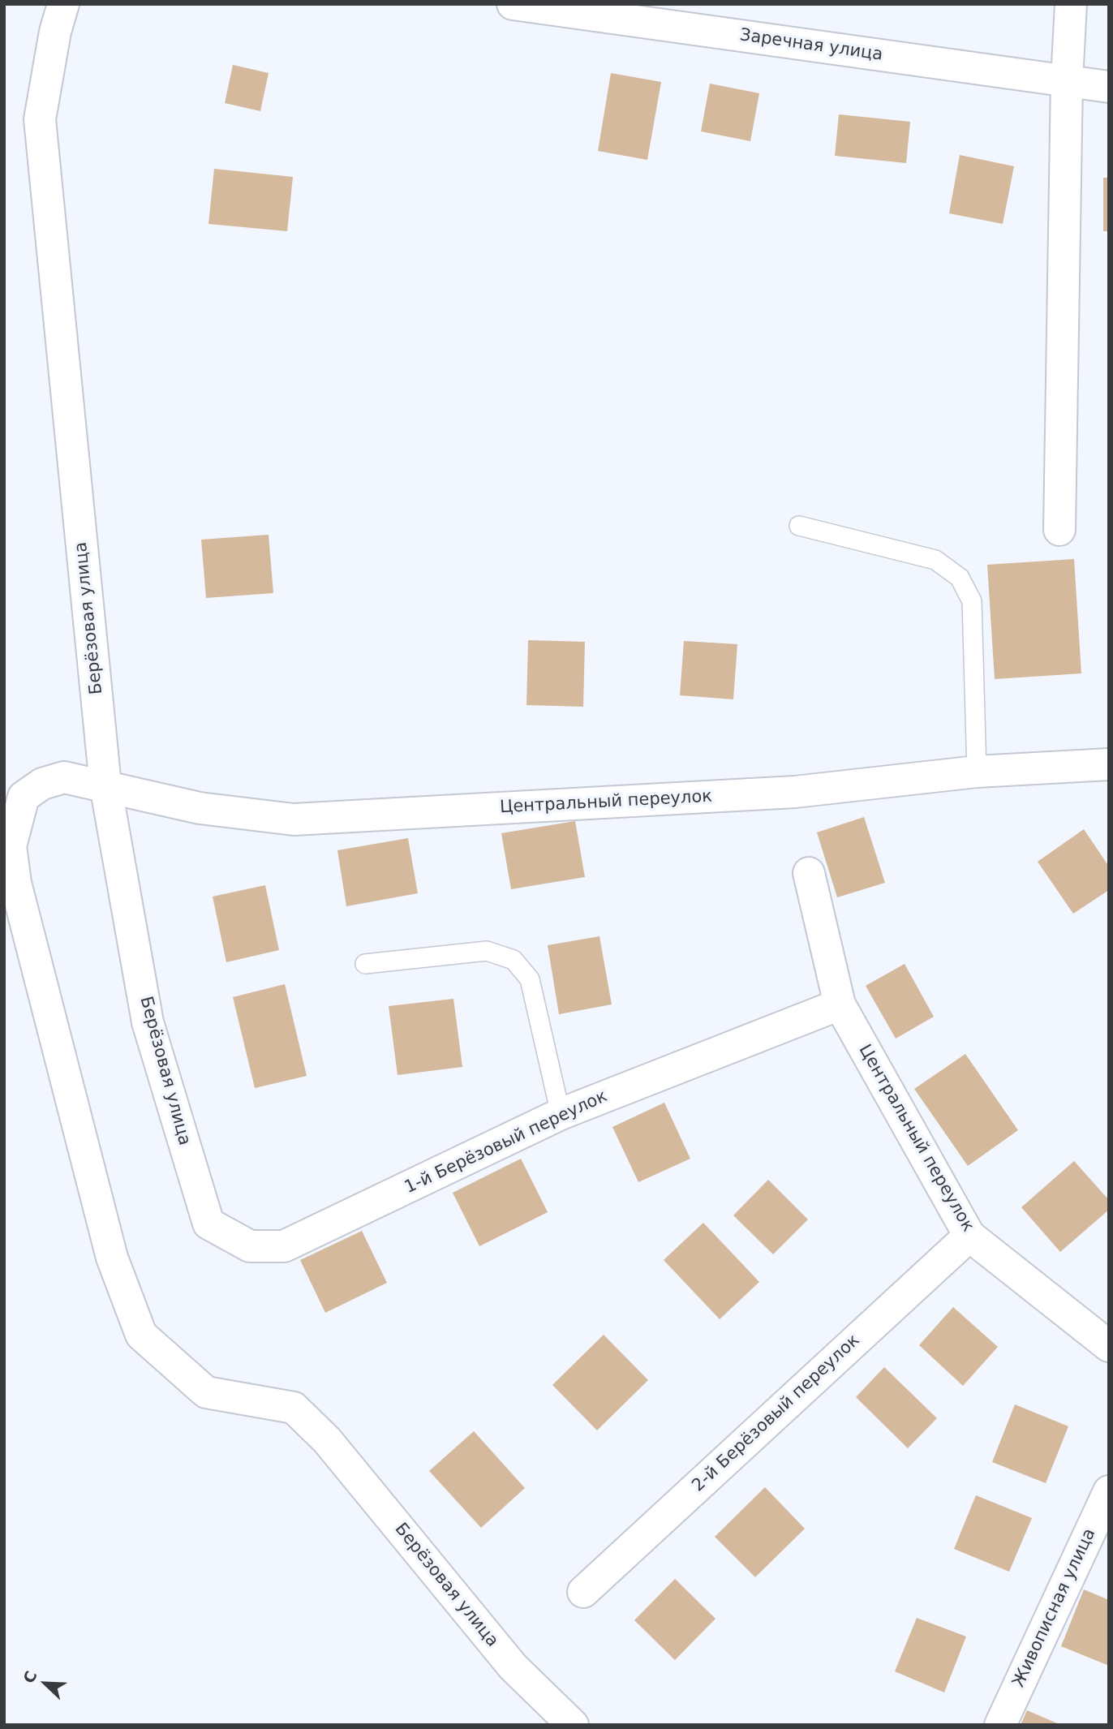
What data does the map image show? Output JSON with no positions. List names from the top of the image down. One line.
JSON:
{"streets":{"street":["Заречная улица","Берёзовая улица","Центральный переулок","1-й Берёзовый переулок","2-й Берёзовый переулок","Живописная улица"]},"crossings":[["Берёзовая улица","Центральный переулок"],["Берёзовая улица","1-й Берёзовый переулок"],["Центральный переулок","1-й Берёзовый переулок"],["Центральный переулок","2-й Берёзовый переулок"]],"north":"top left"}
